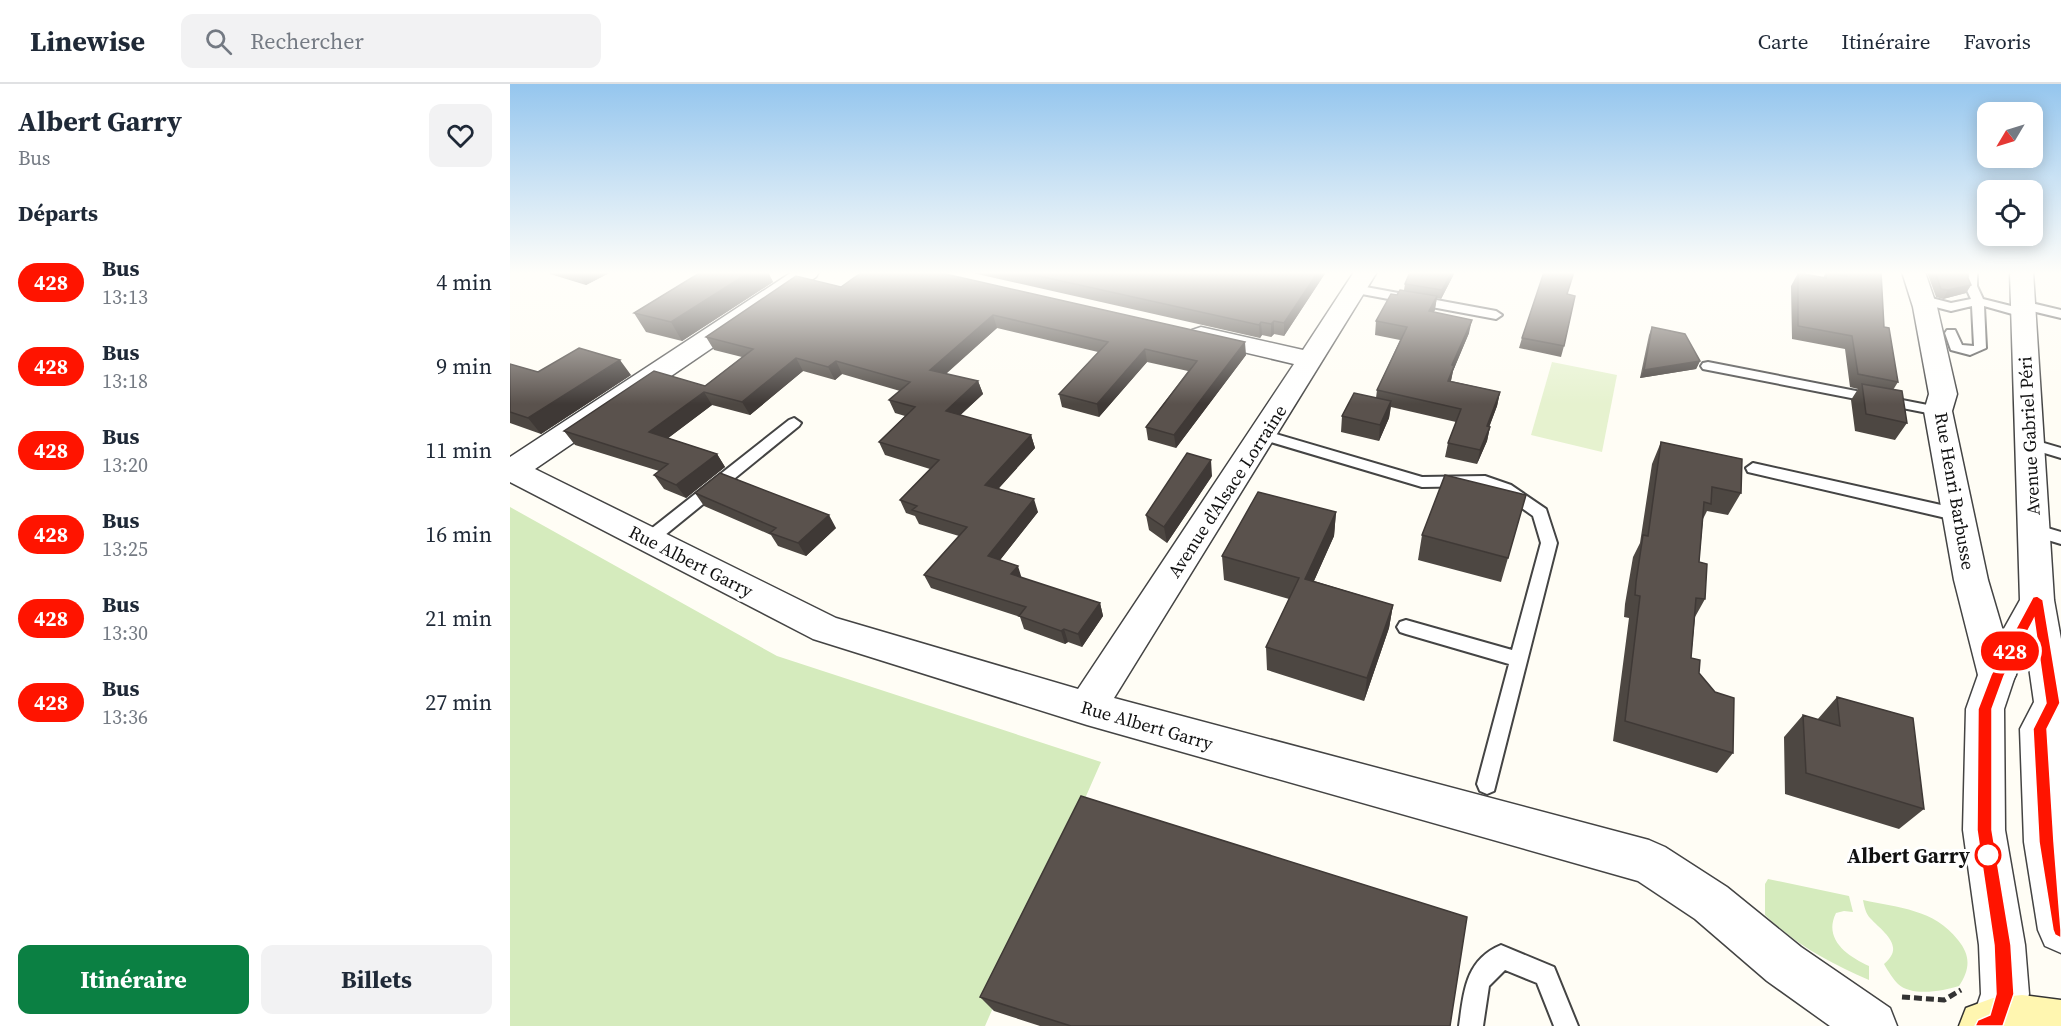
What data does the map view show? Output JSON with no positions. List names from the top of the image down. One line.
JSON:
{"streets":{"street":["Avenue Gabriel Péri","Avenue d'Alsace Lorraine","Rue Henri Barbusse","Rue Albert Garry"]},"crossings":[["Avenue d'Alsace Lorraine","Rue Albert Garry"]],"places":["Albert Garry"],"lines":["bus line 428"],"north":"bottom left","page":{"header":"Linewise","search":"Rechercher","nav":["Carte","Itinéraire","Favoris"],"heading":[["Albert Garry","Bus"],"Départs"],"on_map":"428","list":[{"mark":"428","name":"Bus","note":"13:13","value":"4 min"},{"mark":"428","name":"Bus","note":"13:18","value":"9 min"},{"mark":"428","name":"Bus","note":"13:20","value":"11 min"},{"mark":"428","name":"Bus","note":"13:25","value":"16 min"},{"mark":"428","name":"Bus","note":"13:30","value":"21 min"},{"mark":"428","name":"Bus","note":"13:36","value":"27 min"}],"buttons":["Itinéraire","Billets"]}}
